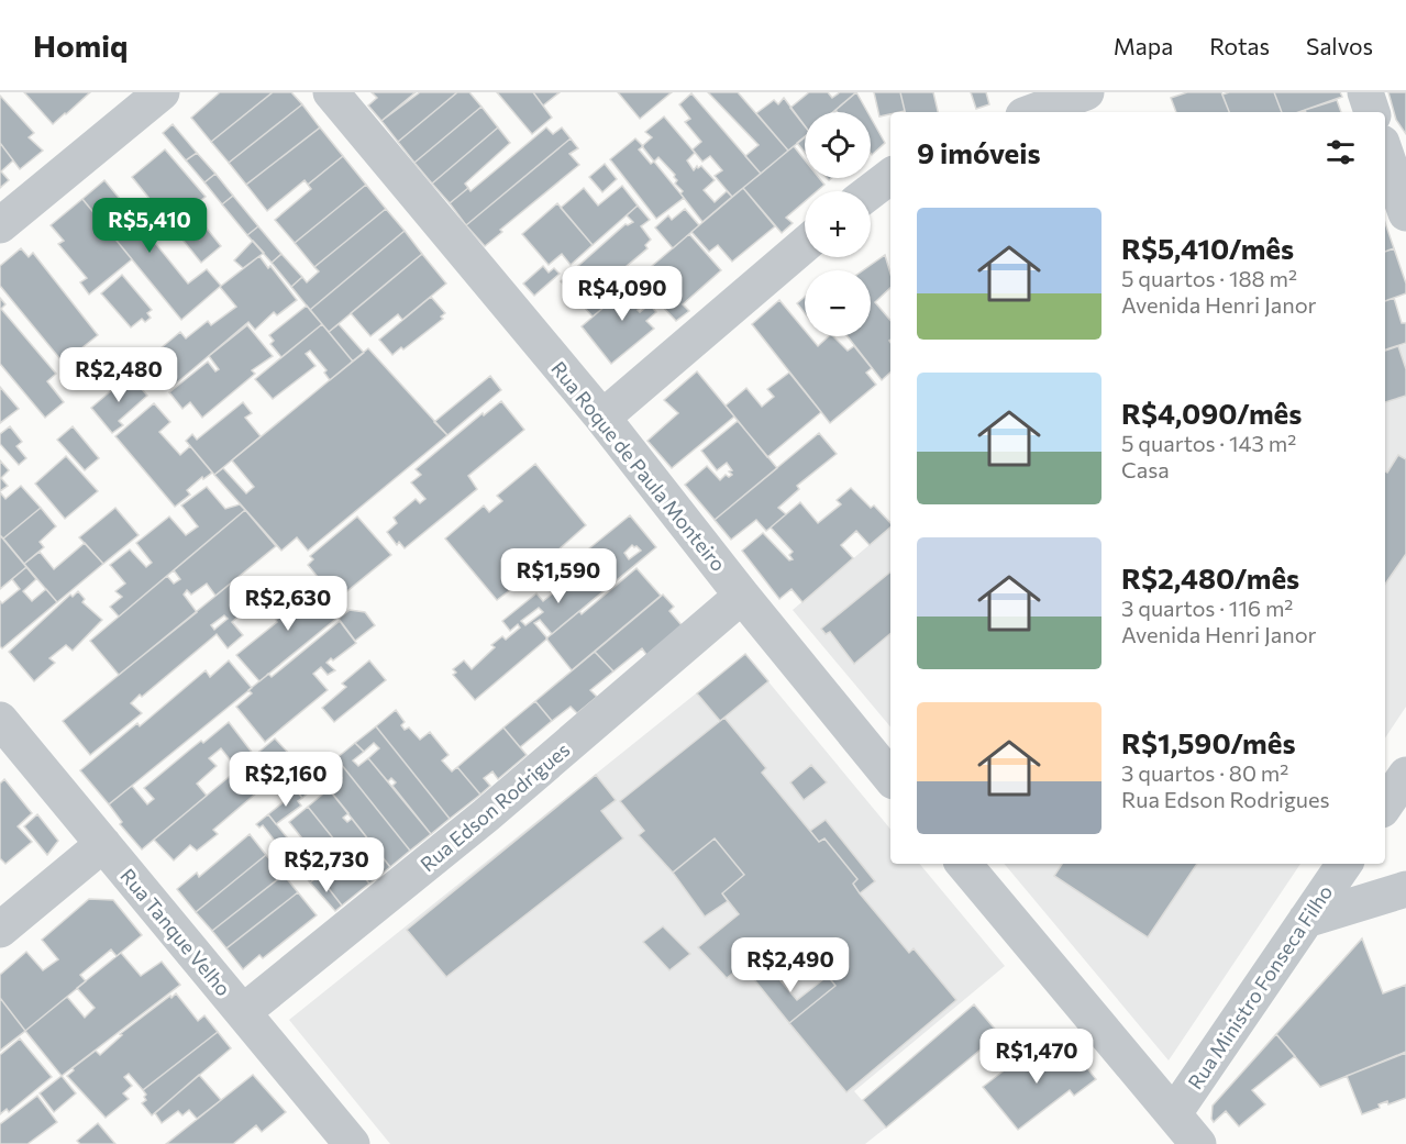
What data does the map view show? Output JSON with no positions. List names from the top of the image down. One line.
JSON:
{"streets":{"street":["Rua Roque de Paula Monteiro","Rua Edson Rodrigues","Rua Tanque Velho","Rua Ministro Fonseca Filho"]},"crossings":[["Rua Roque de Paula Monteiro","Rua Edson Rodrigues"],["Rua Edson Rodrigues","Rua Tanque Velho"]],"page":{"header":"Homiq","nav":["Mapa","Rotas","Salvos"],"map_buttons":["+","−"],"heading":"9 imóveis","list":[{"name":"R$5,410/mês","note":"5 quartos · 188 m² · Avenida Henri Janor"},{"name":"R$4,090/mês","note":"5 quartos · 143 m² · Casa"},{"name":"R$2,480/mês","note":"3 quartos · 116 m² · Avenida Henri Janor"},{"name":"R$1,590/mês","note":"3 quartos · 80 m² · Rua Edson Rodrigues"}],"price":["R$5,410","R$4,090","R$2,480","R$1,590","R$2,630","R$2,160","R$2,730","R$2,490","R$1,470"]}}
